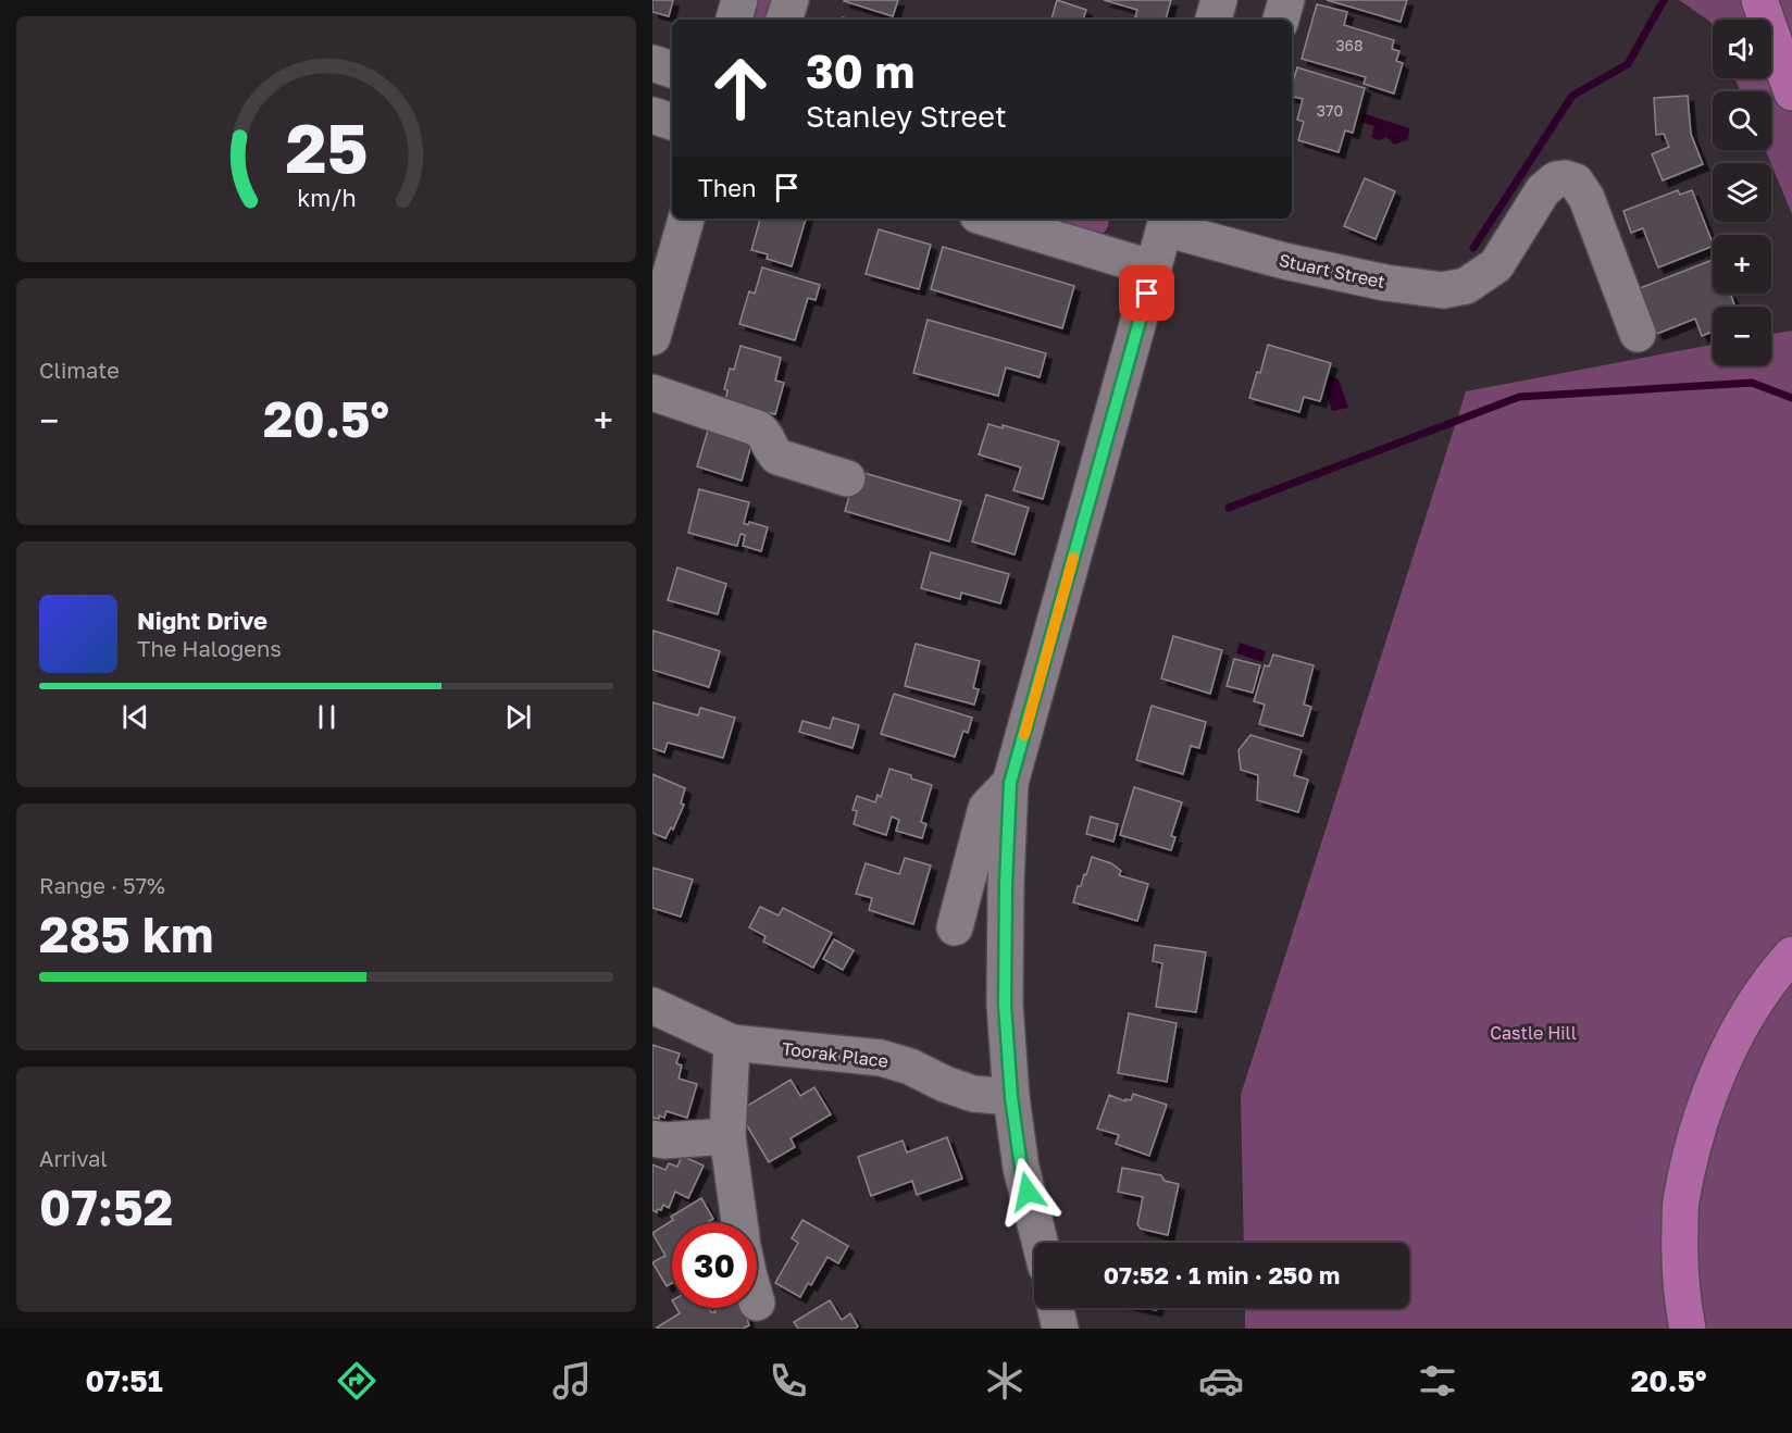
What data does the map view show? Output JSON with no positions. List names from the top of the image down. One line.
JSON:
{"streets":{"street":["Stuart Street","Toorak Place"]},"parks":["Castle Hill"],"house_numbers":["368","370"],"page":{"map_buttons":["+","−"],"turn":["30 m","Stanley Street"],"then":"Then","tile":["Climate",["Range · 57%","285 km"],["Arrival","07:52"]],"heat":["−","20.5°","+"],"song":["Night Drive","The Halogens"],"limit":"30","trip":"07:52 · 1 min · 250 m","tabs":["07:51","20.5°"],"gauge":["25","km/h"]}}
